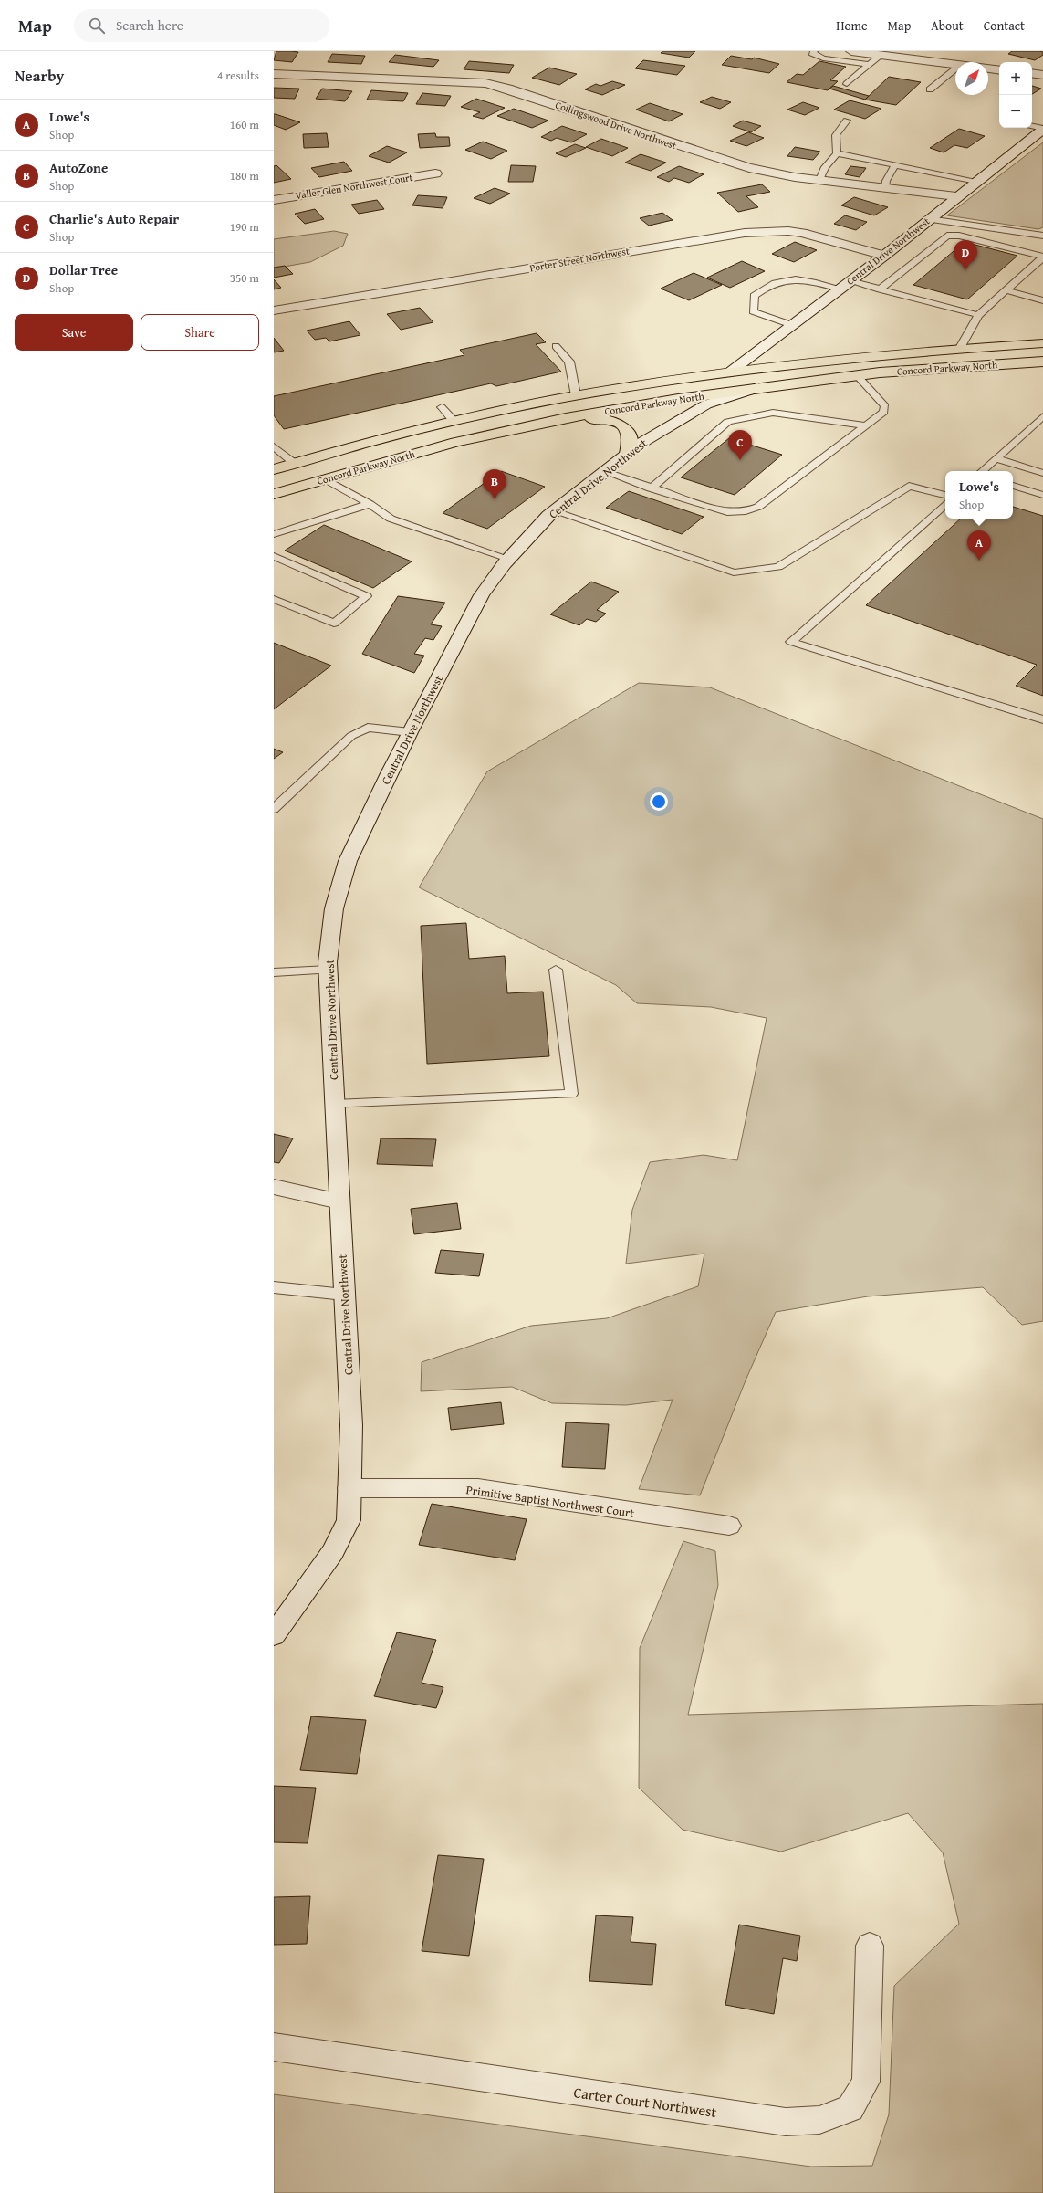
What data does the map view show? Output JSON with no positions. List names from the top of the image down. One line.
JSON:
{"streets":{"highway":["Concord Parkway North"],"street":["Collingswood Drive Northwest","Valler Glen Northwest Court","Central Drive Northwest","Porter Street Northwest","Primitive Baptist Northwest Court","Carter Court Northwest"]},"crossings":[["Collingswood Drive Northwest","Central Drive Northwest"],["Central Drive Northwest","Porter Street Northwest"],["Central Drive Northwest","Concord Parkway North"],["Central Drive Northwest","Primitive Baptist Northwest Court"]],"north":"top right","page":{"header":"Map","search":"Search here","nav":["Home","Map","About","Contact"],"heading":["Nearby","4 results"],"map_buttons":["+","−"],"list":[{"mark":"A","name":"Lowe's","note":"Shop","value":"160 m"},{"mark":"B","name":"AutoZone","note":"Shop","value":"180 m"},{"mark":"C","name":"Charlie's Auto Repair","note":"Shop","value":"190 m"},{"mark":"D","name":"Dollar Tree","note":"Shop","value":"350 m"}],"pins":["D","C","B","A"],"buttons":["Save","Share"],"popup":["Lowe's","Shop"]}}
